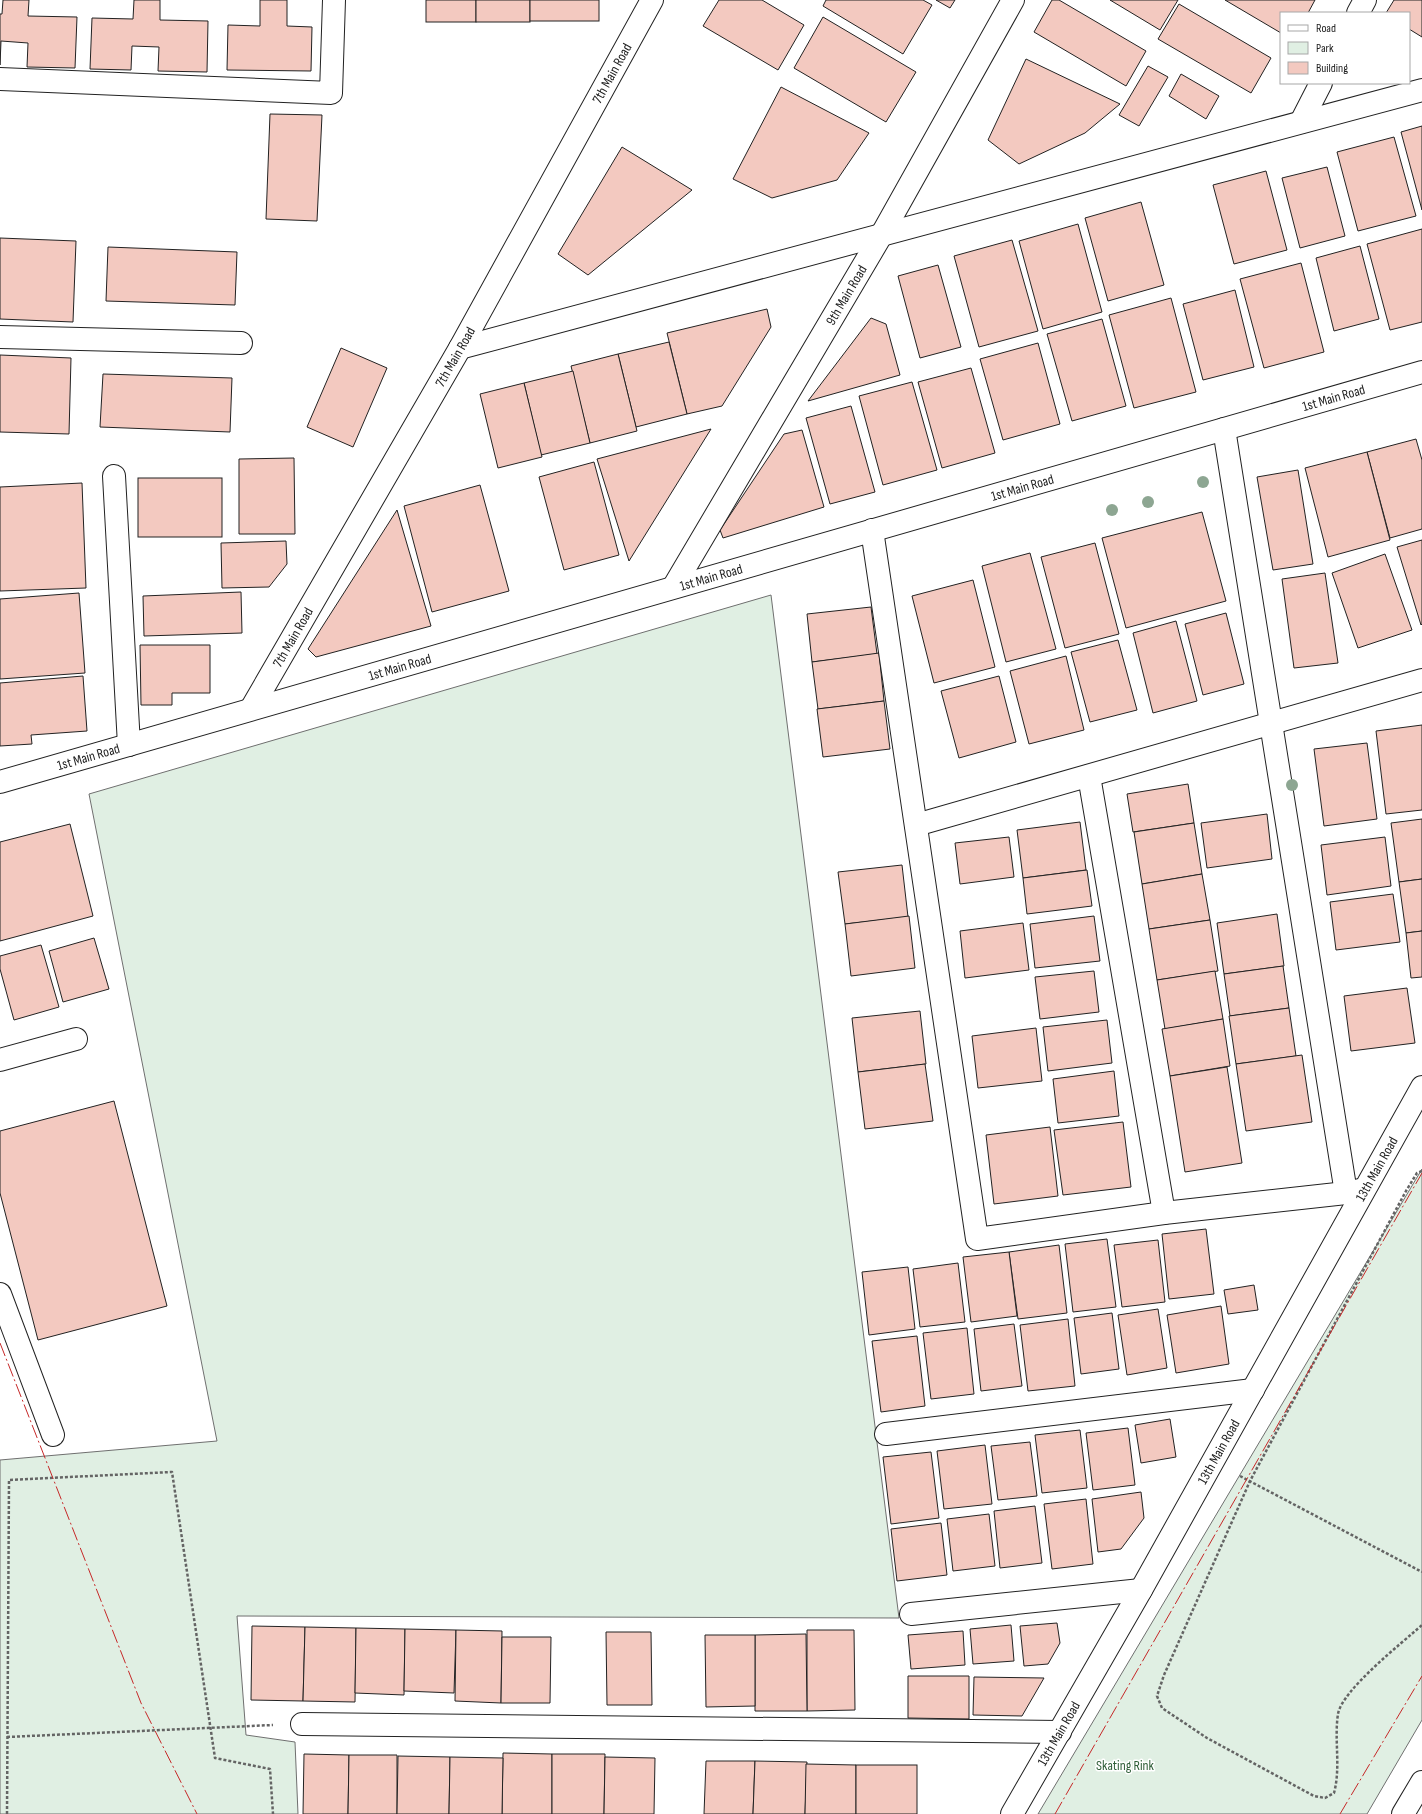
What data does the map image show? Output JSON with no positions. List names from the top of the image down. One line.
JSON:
{"streets":{"street":["7th Main Road","9th Main Road","1st Main Road","13th Main Road"]},"crossings":[["7th Main Road","1st Main Road"],["9th Main Road","1st Main Road"]],"parks":["Skating Rink"],"legend":["Road","Park","Building"]}
